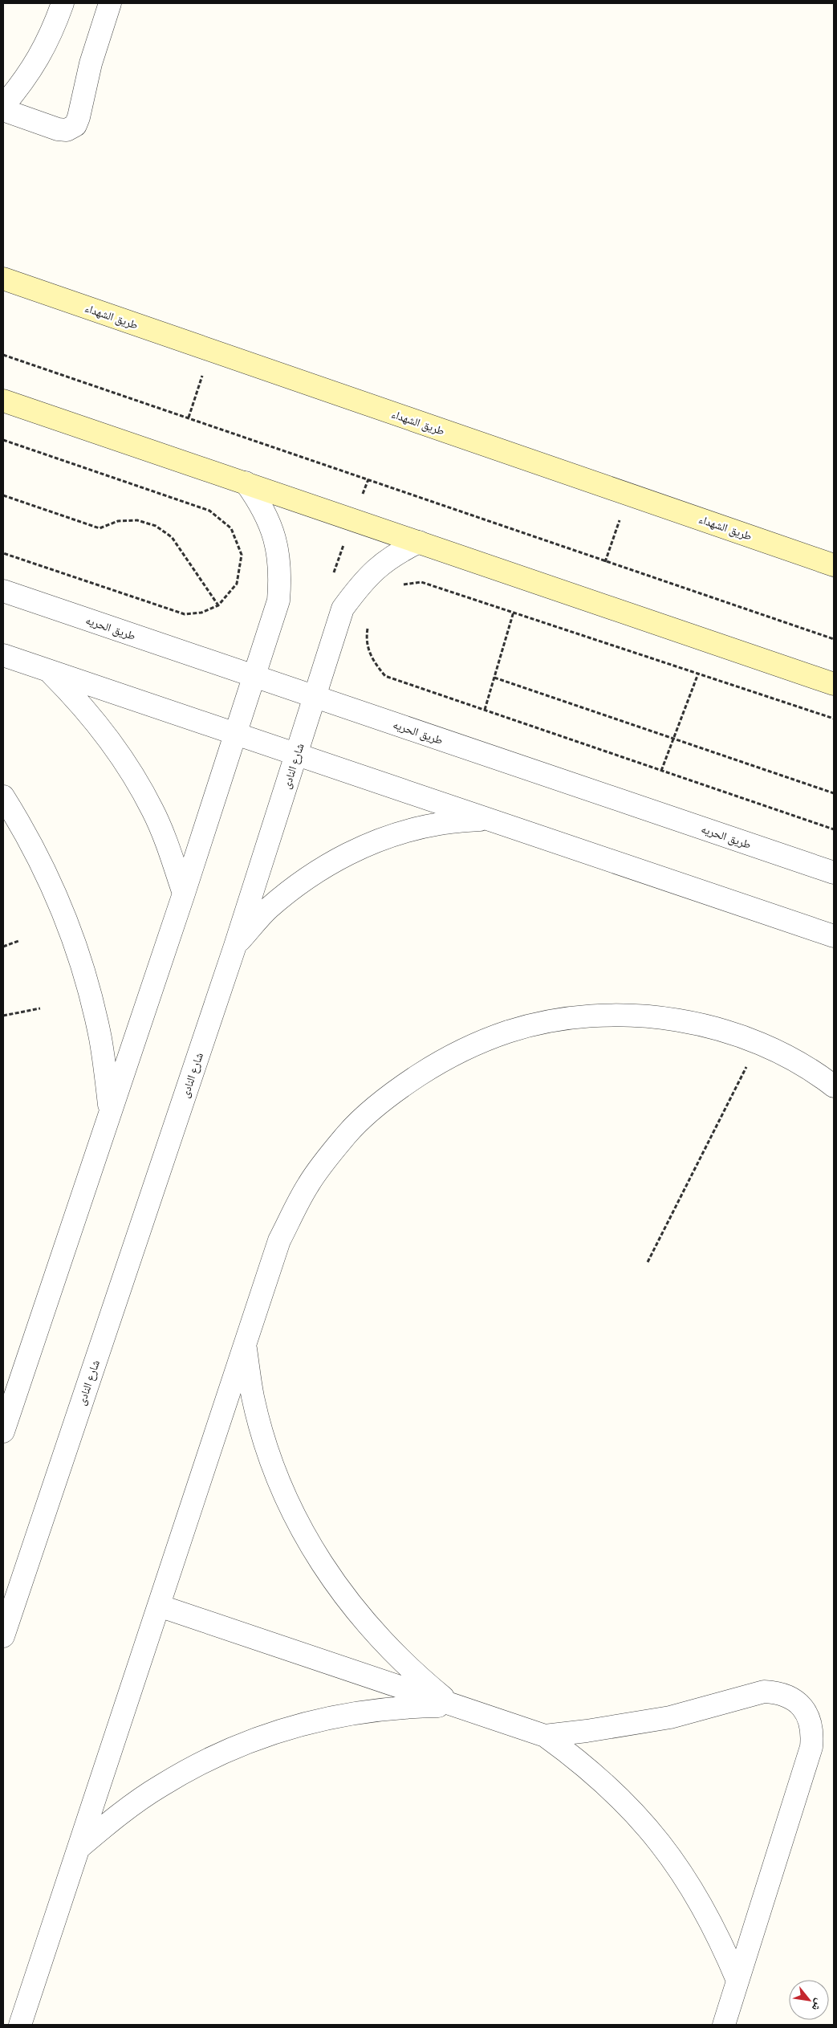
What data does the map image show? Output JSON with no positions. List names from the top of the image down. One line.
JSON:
{"streets":{"main road":["طريق الشهداء"],"street":["طريق الحريه","شارع النادى"]},"crossings":[["طريق الحريه","شارع النادى"]],"north":"bottom right"}
